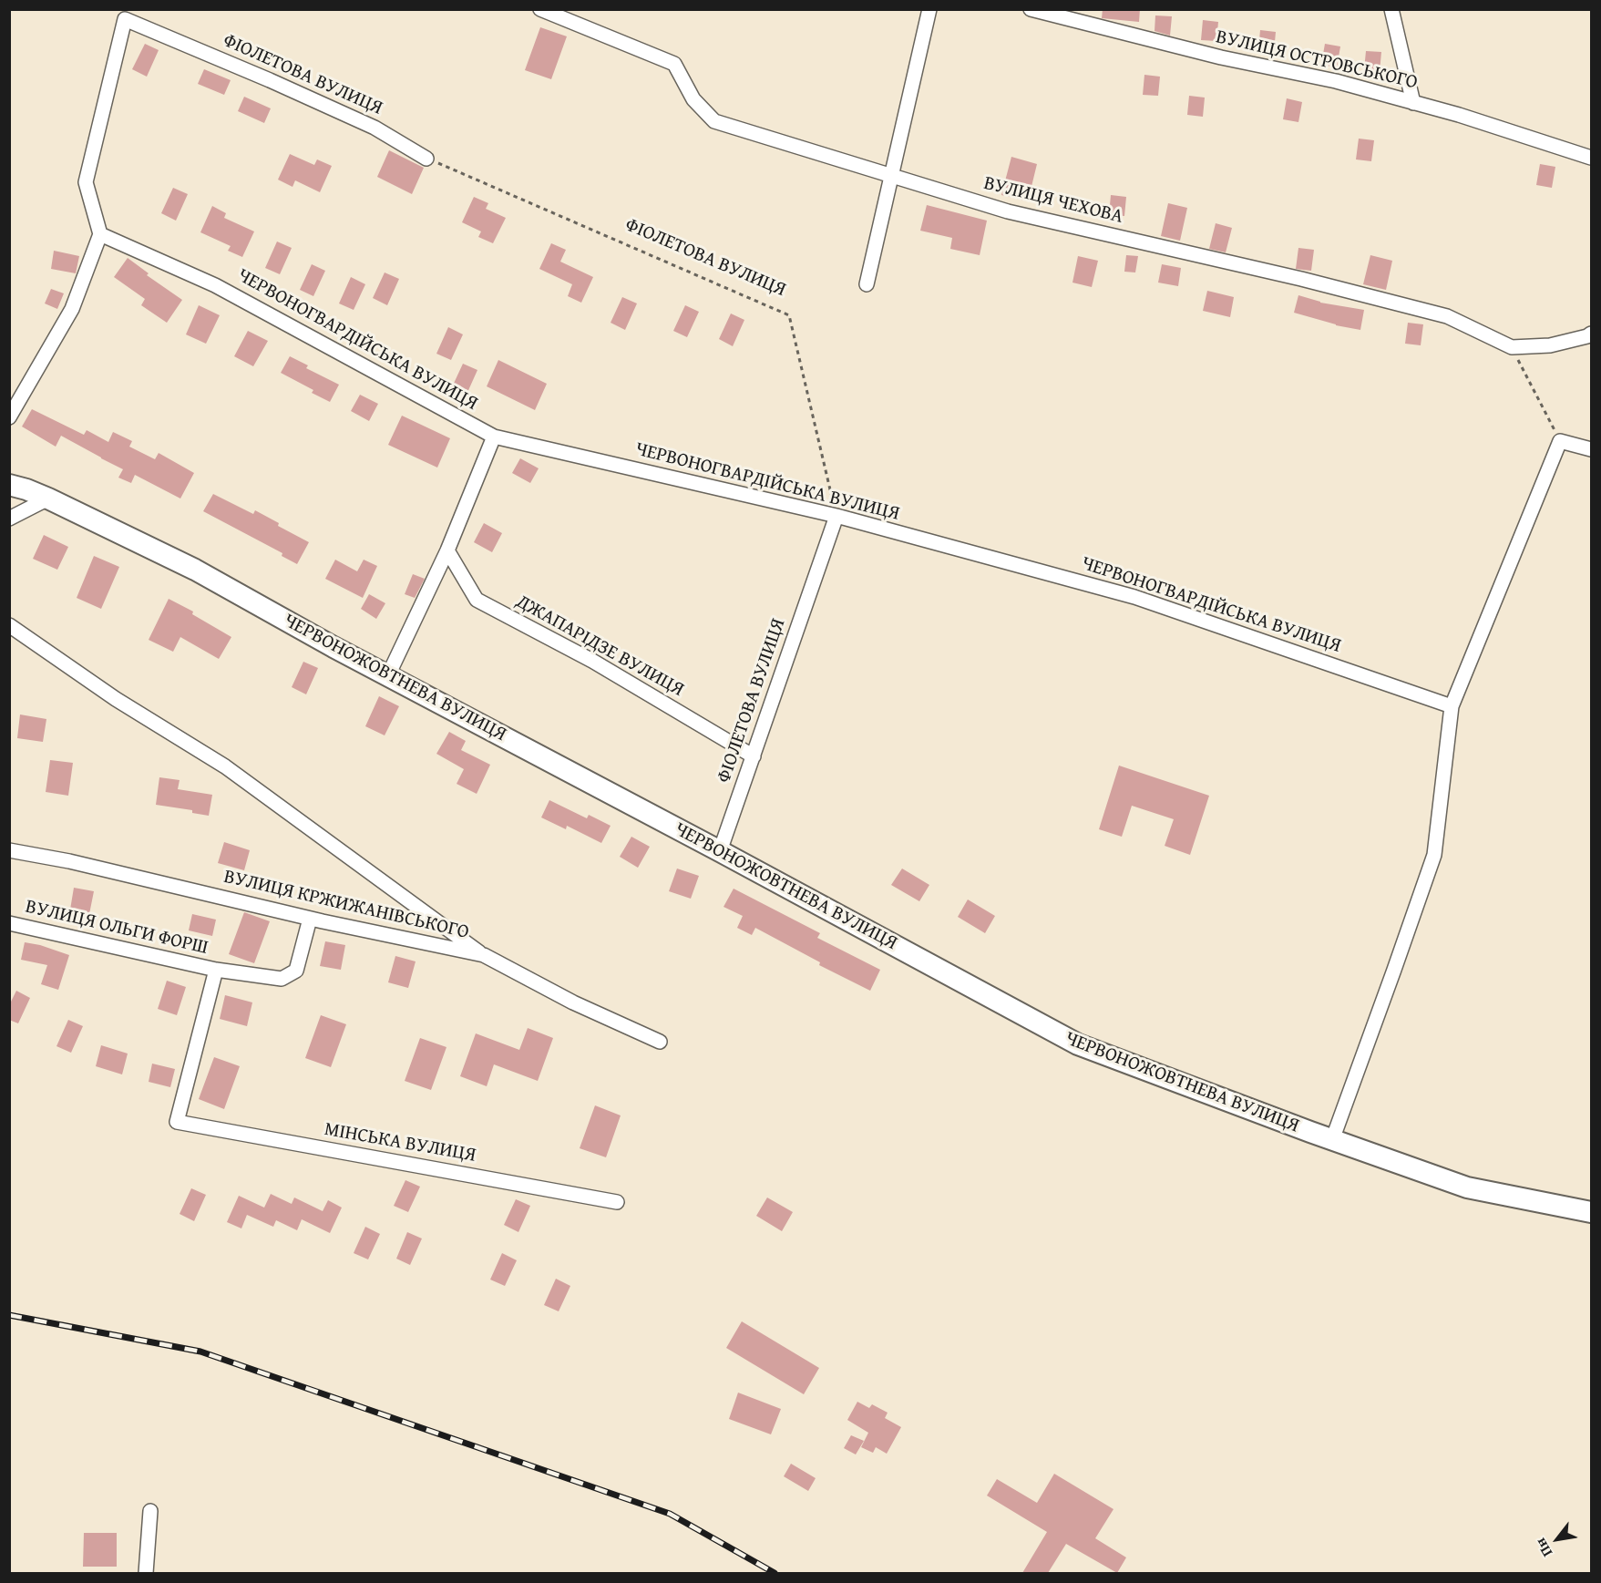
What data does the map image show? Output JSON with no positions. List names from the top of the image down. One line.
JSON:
{"streets":{"street":["ВУЛИЦЯ ОСТРОВСЬКОГО","ФІОЛЕТОВА ВУЛИЦЯ","ВУЛИЦЯ ЧЕХОВА","ЧЕРВОНОГВАРДІЙСЬКА ВУЛИЦЯ","ДЖАПАРІДЗЕ ВУЛИЦЯ","ЧЕРВОНОЖОВТНЕВА ВУЛИЦЯ","ВУЛИЦЯ КРЖИЖАНІВСЬКОГО","ВУЛИЦЯ ОЛЬГИ ФОРШ","МІНСЬКА ВУЛИЦЯ"]},"crossings":[["ФІОЛЕТОВА ВУЛИЦЯ","ЧЕРВОНОГВАРДІЙСЬКА ВУЛИЦЯ"],["ФІОЛЕТОВА ВУЛИЦЯ","ДЖАПАРІДЗЕ ВУЛИЦЯ"],["ФІОЛЕТОВА ВУЛИЦЯ","ЧЕРВОНОЖОВТНЕВА ВУЛИЦЯ"],["ВУЛИЦЯ КРЖИЖАНІВСЬКОГО","ВУЛИЦЯ ОЛЬГИ ФОРШ"],["ВУЛИЦЯ ОЛЬГИ ФОРШ","МІНСЬКА ВУЛИЦЯ"]],"north":"bottom left"}
